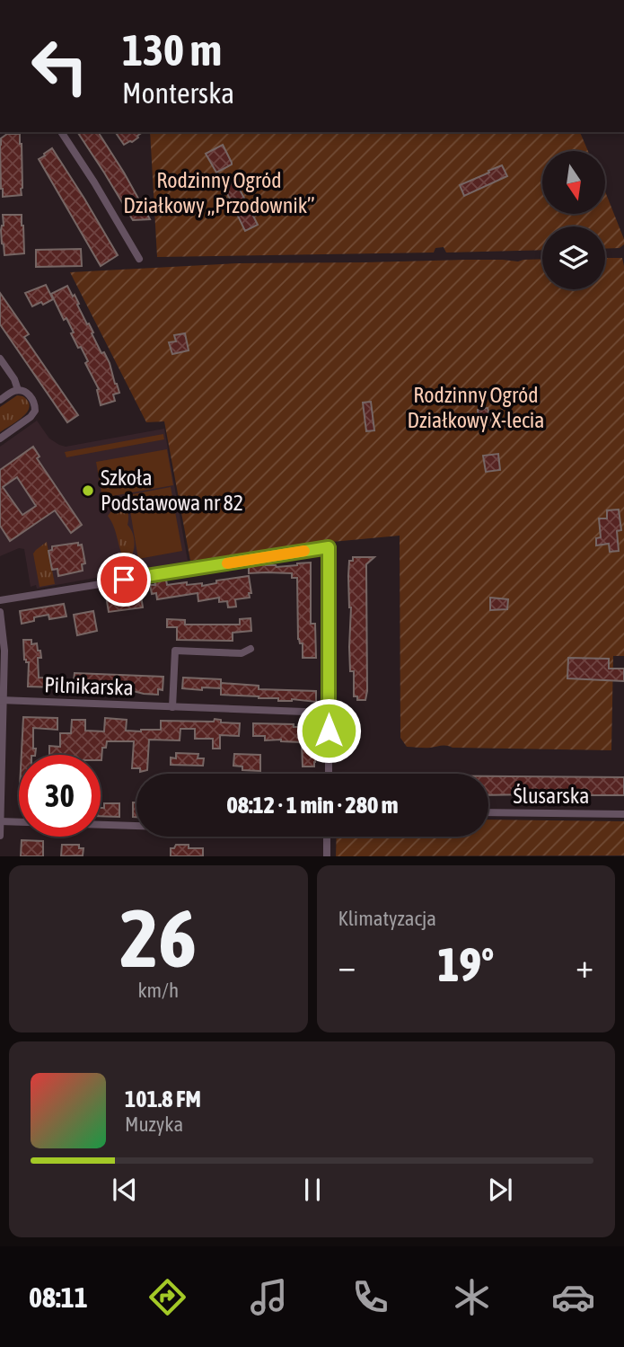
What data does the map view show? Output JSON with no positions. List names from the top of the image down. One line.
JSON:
{"streets":{"street":["Pilnikarska","Ślusarska"]},"parks":["Rodzinny Ogród Działkowy „Przodownik”","Rodzinny Ogród Działkowy X-lecia"],"places":["Szkoła Podstawowa nr 82"],"north":"bottom","page":{"turn":["130 m","Monterska"],"limit":"30","trip":"08:12 · 1 min · 280 m","tile":[["26","km/h"],"Klimatyzacja"],"heat":["−","19°","+"],"song":["101.8 FM","Muzyka"],"tabs":"08:11"}}
